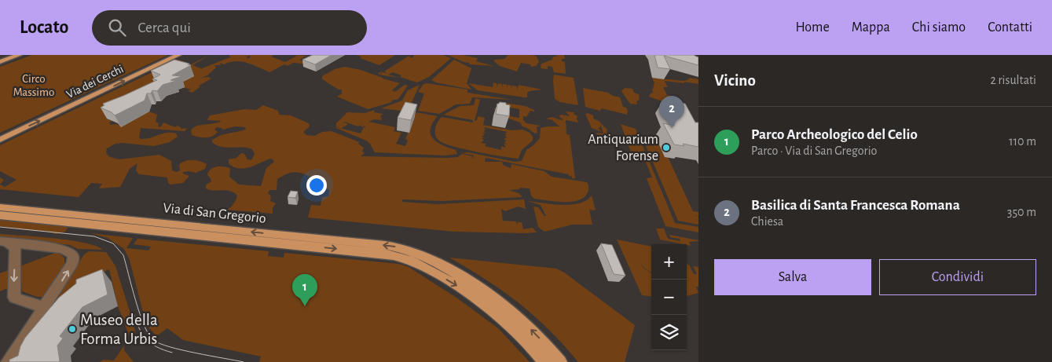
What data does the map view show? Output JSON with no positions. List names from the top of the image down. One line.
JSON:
{"streets":{"main road":["Via dei Cerchi","Via di San Gregorio"]},"one_way":["Via dei Cerchi"],"parks":["Circo Massimo"],"places":["Antiquarium Forense","Museo della Forma Urbis"],"page":{"header":"Locato","search":"Cerca qui","nav":["Home","Mappa","Chi siamo","Contatti"],"heading":["Vicino","2 risultati"],"pins":["2","1"],"list":[{"mark":"1","name":"Parco Archeologico del Celio","note":"Parco · Via di San Gregorio","value":"110 m"},{"mark":"2","name":"Basilica di Santa Francesca Romana","note":"Chiesa","value":"350 m"}],"map_buttons":["+","−"],"buttons":["Salva","Condividi"]}}
